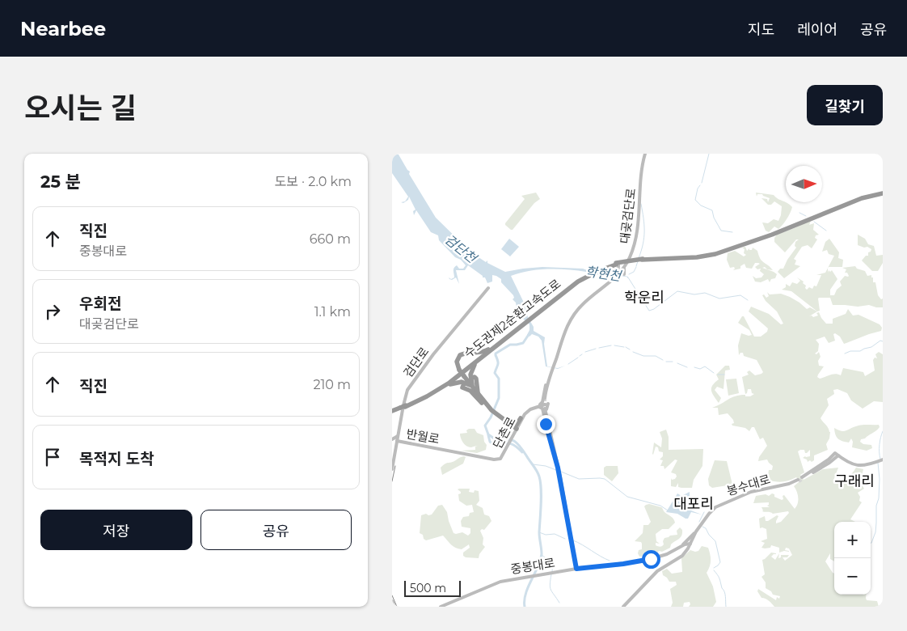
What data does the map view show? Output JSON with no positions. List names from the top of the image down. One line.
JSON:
{"streets":{"highway":["수도권제2순환고속도로"],"main road":["대곶검단로","검단로","단촌로","반월로","봉수대로","중봉대로"]},"crossings":[["검단로","반월로"],["단촌로","반월로"]],"districts":["학운리","구래리","대포리"],"water":["검단천","학현천"],"scale_bar":"500 m","north":"right","page":{"header":"Nearbee","nav":["지도","레이어","공유"],"title":"오시는 길","buttons":["길찾기",["저장","공유"]],"heading":["25 분","도보 · 2.0 km"],"list":[["직진","중봉대로","660 m"],["우회전","대곶검단로","1.1 km"],["직진","210 m"],"목적지 도착"],"map_buttons":["+","−"],"scale":"500 m"}}
